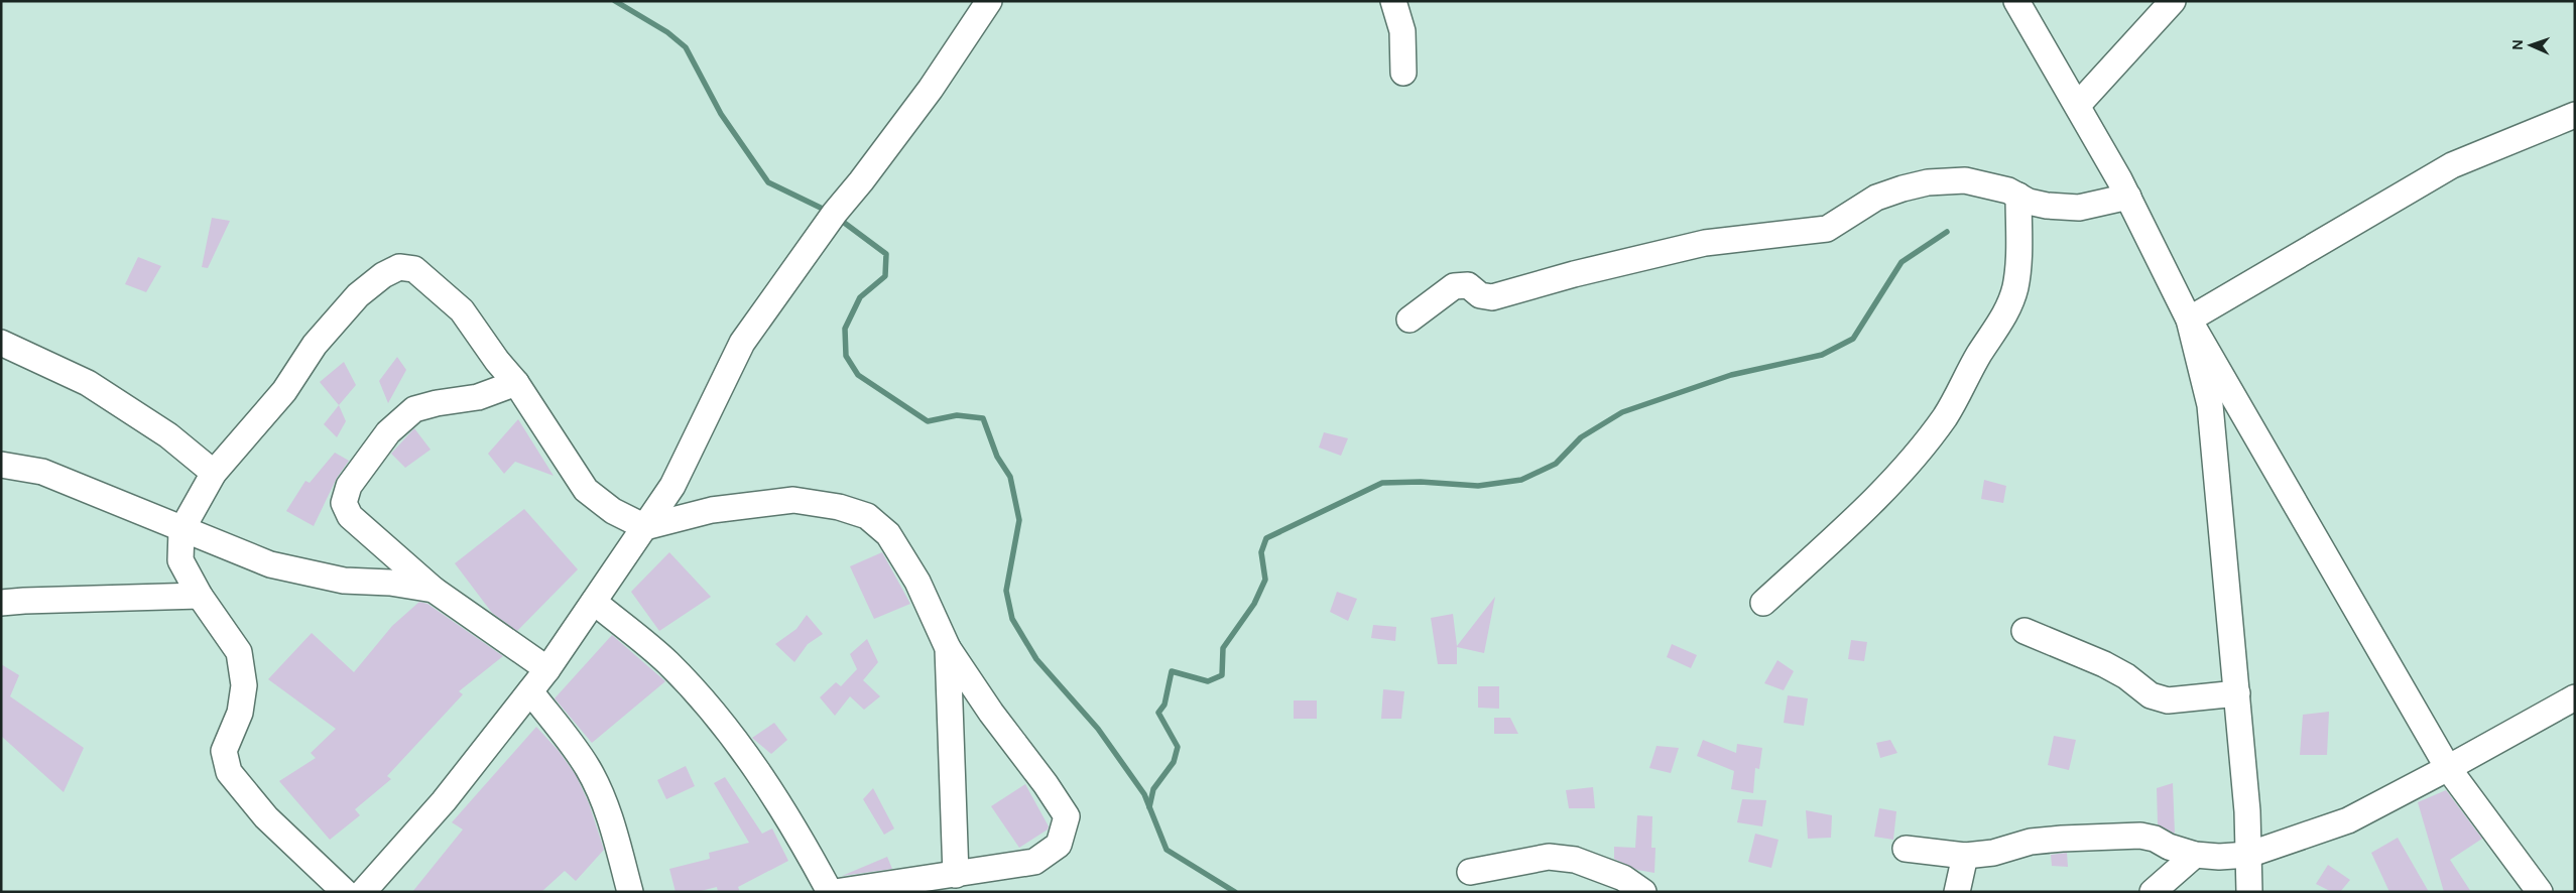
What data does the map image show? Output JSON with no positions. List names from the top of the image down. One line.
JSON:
{"north":"left"}
